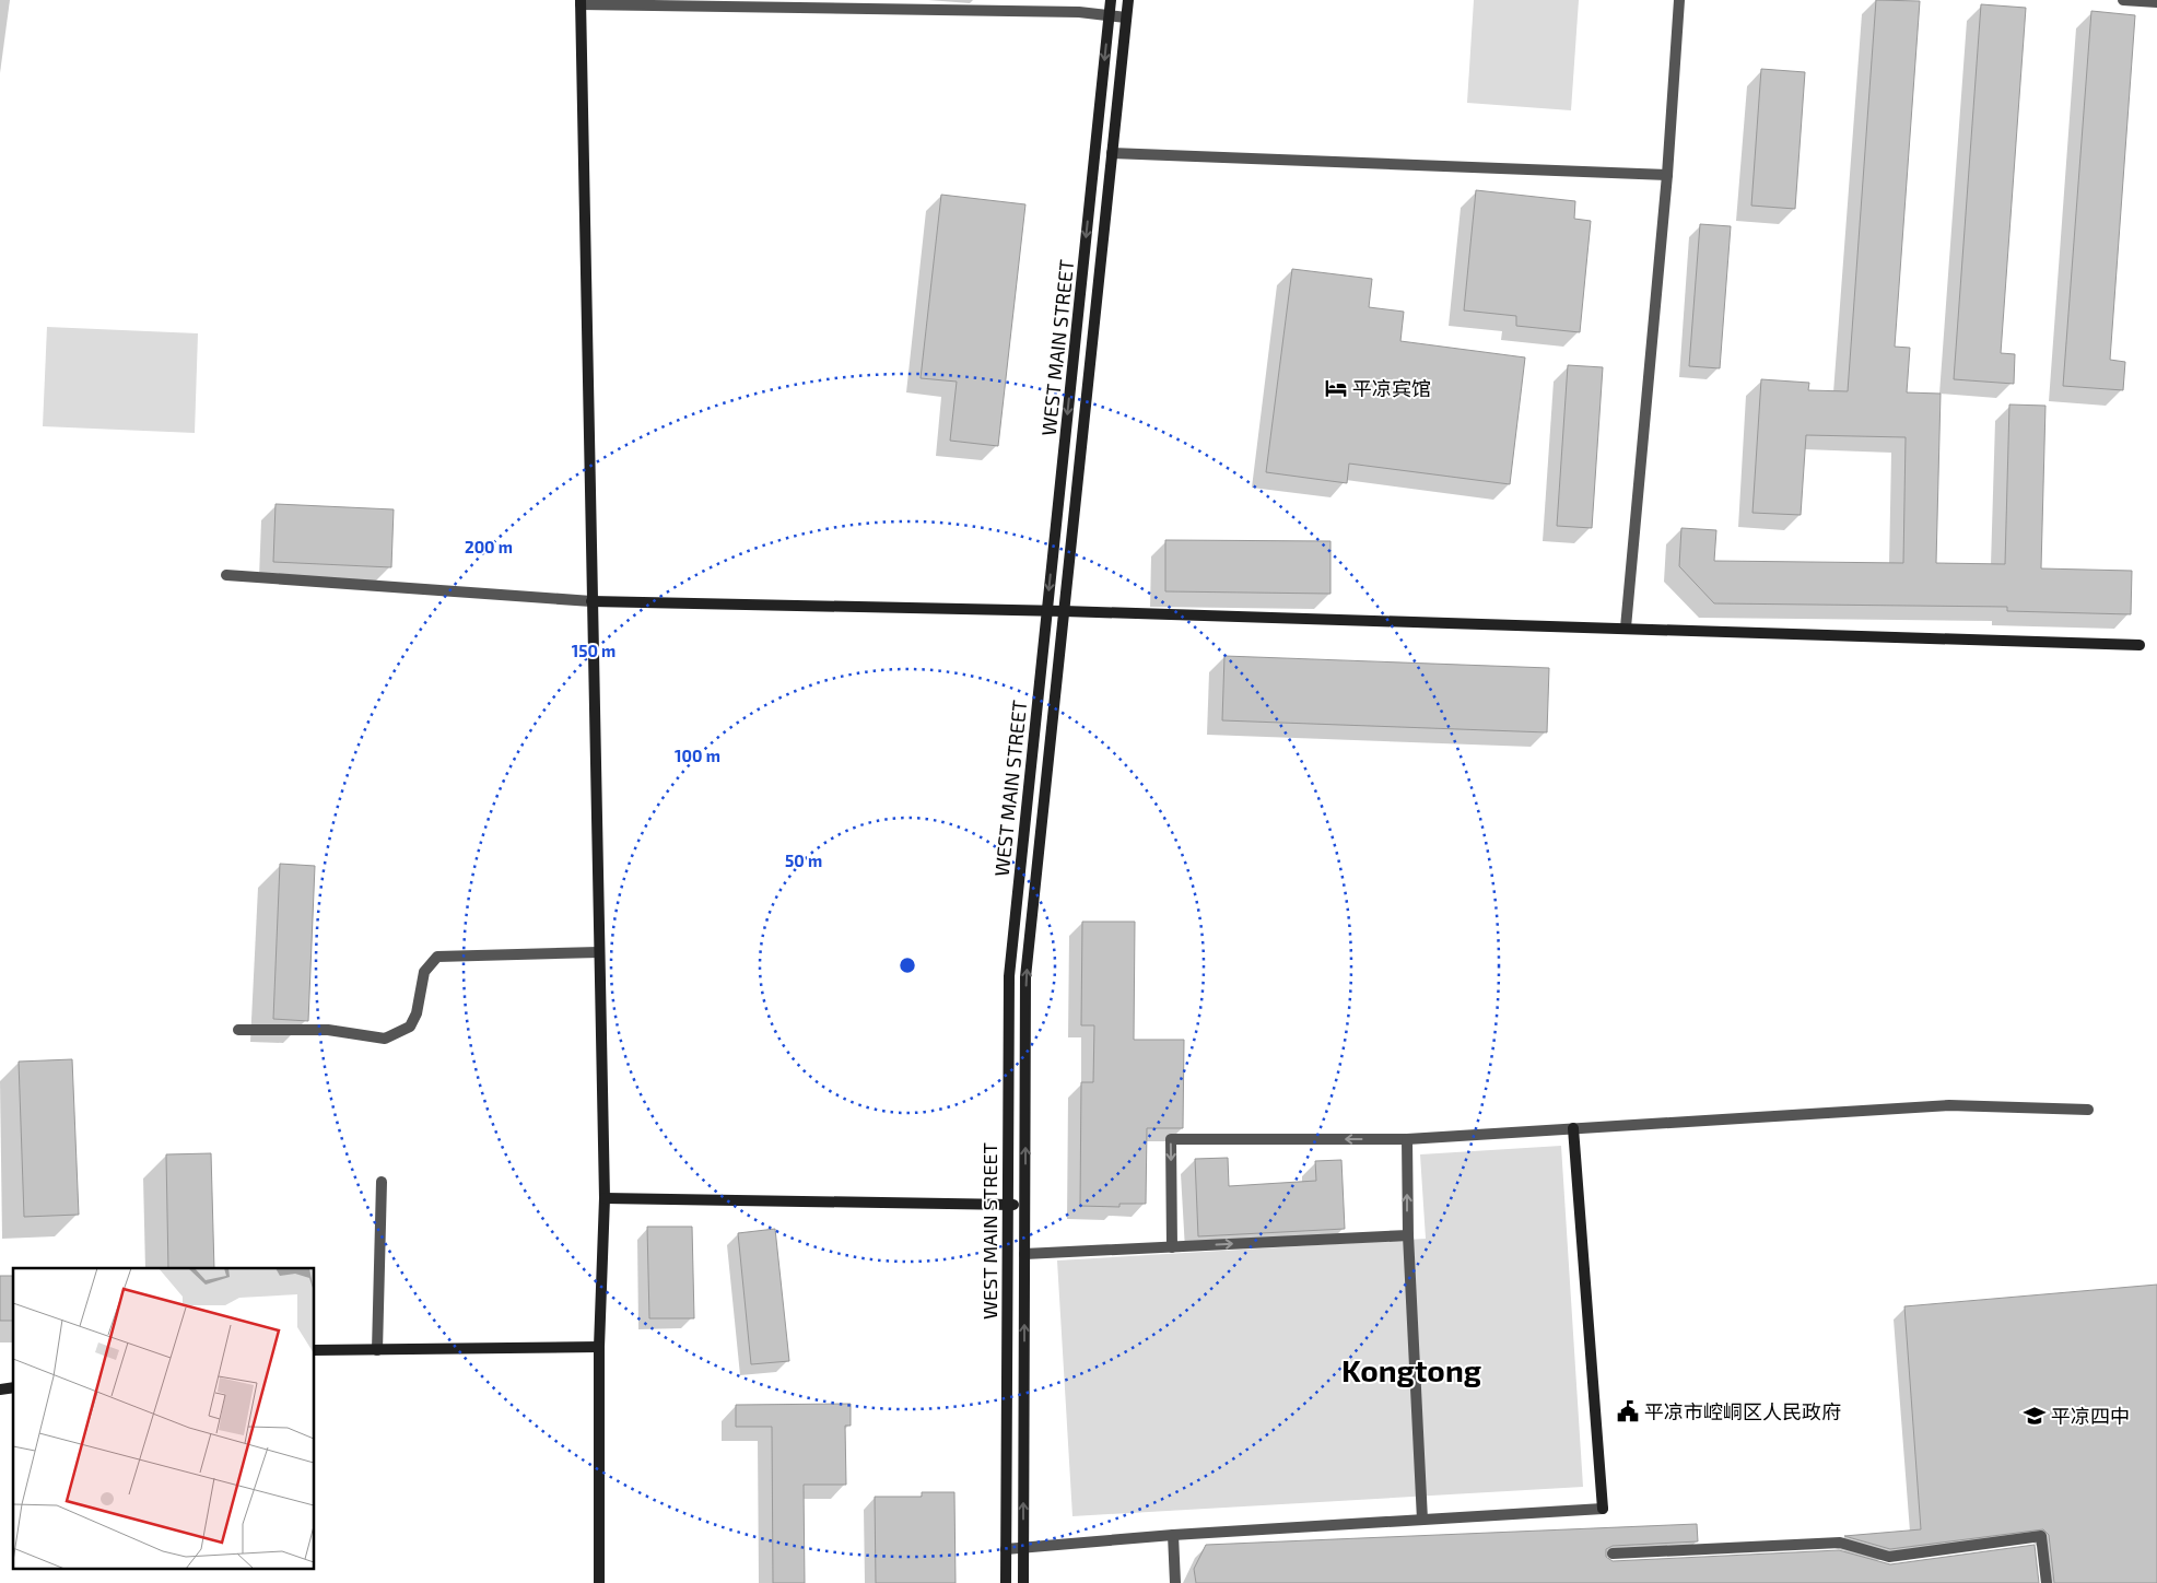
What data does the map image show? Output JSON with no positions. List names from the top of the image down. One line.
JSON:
{"streets":{"street":["WEST MAIN STREET"]},"districts":["Kongtong"],"places":{"hotel":["平凉宾馆"],"public building":["平凉市崆峒区人民政府"],"school or university":["平凉四中"]},"rings":["200 m","150 m","100 m","50 m"]}
